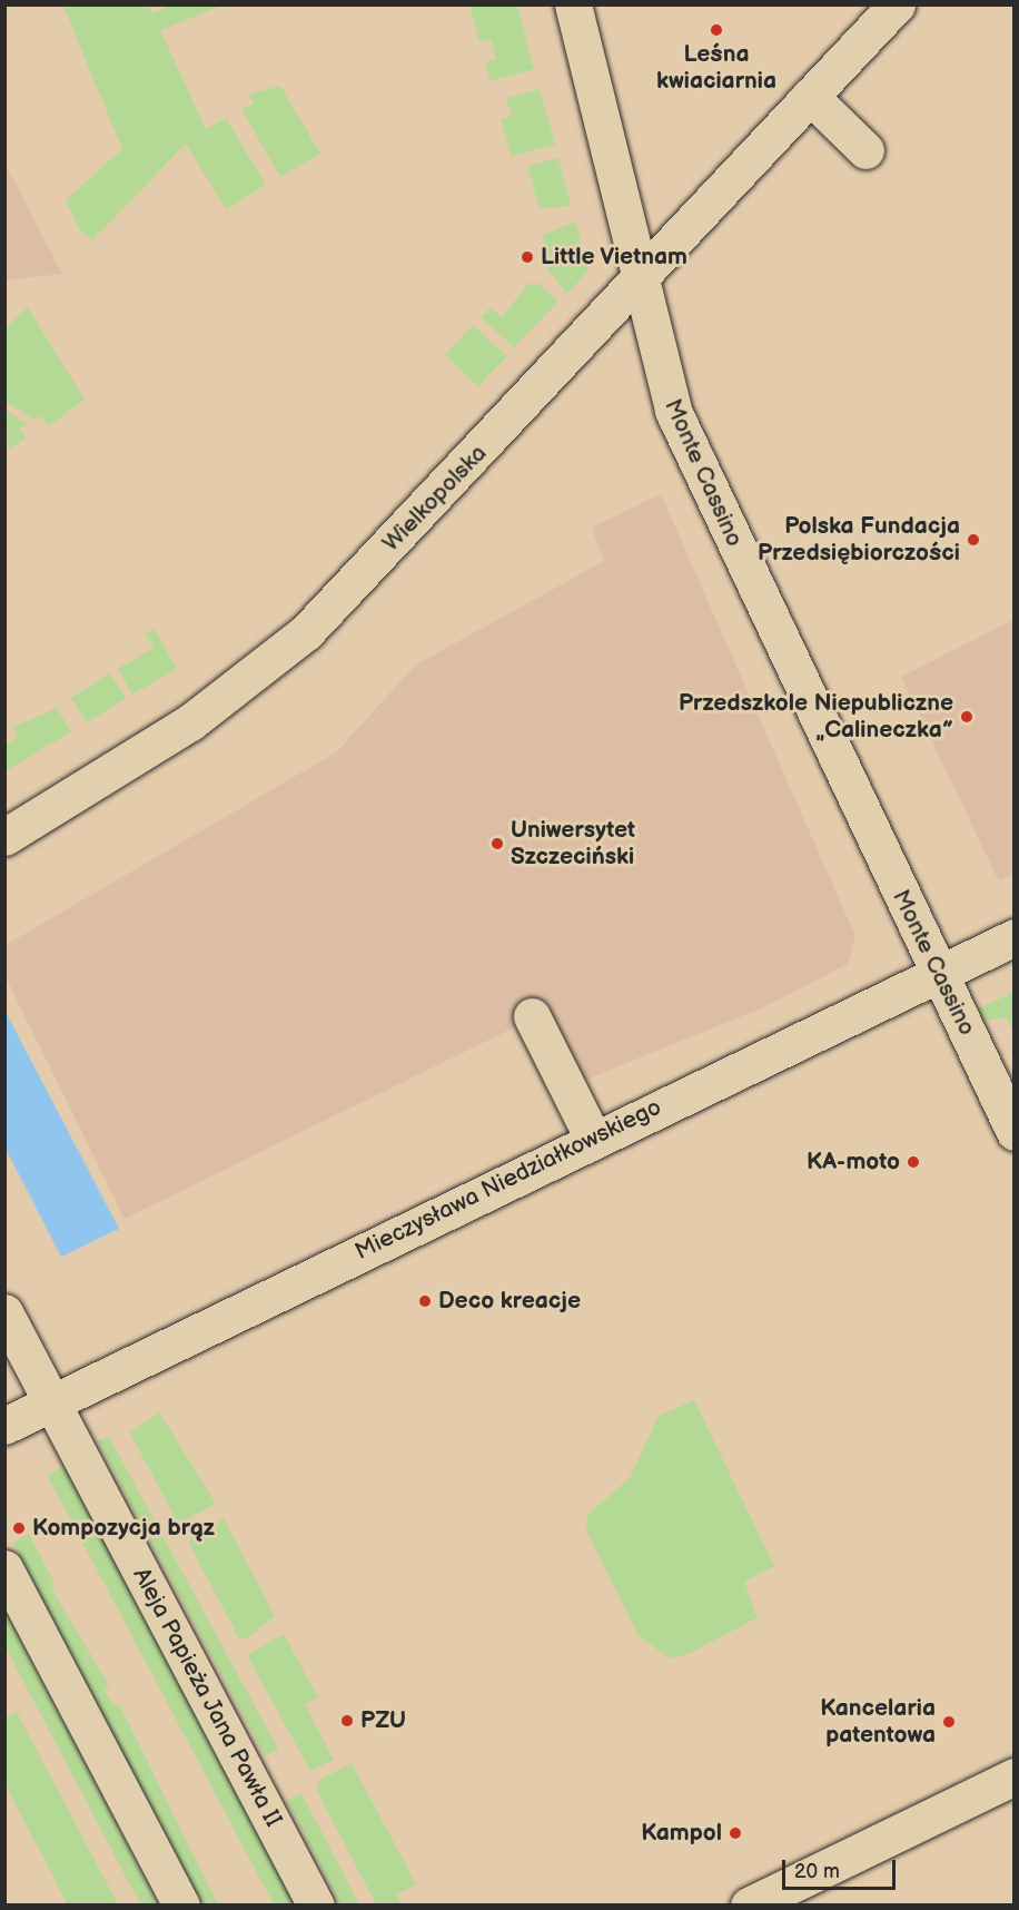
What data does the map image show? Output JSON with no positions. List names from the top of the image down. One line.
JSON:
{"streets":{"street":["Monte Cassino","Wielkopolska","Mieczysława Niedziałkowskiego","Aleja Papieża Jana Pawła II"]},"crossings":[["Monte Cassino","Wielkopolska"],["Monte Cassino","Mieczysława Niedziałkowskiego"],["Mieczysława Niedziałkowskiego","Aleja Papieża Jana Pawła II"]],"places":["Leśna kwiaciarnia","Little Vietnam","Polska Fundacja Przedsiębiorczości","Przedszkole Niepubliczne „Calineczka”","Uniwersytet Szczeciński","KA-moto","Deco kreacje","Kompozycja brąz","PZU","Kancelaria patentowa","Kampol"],"scale_bar":"20 m"}
